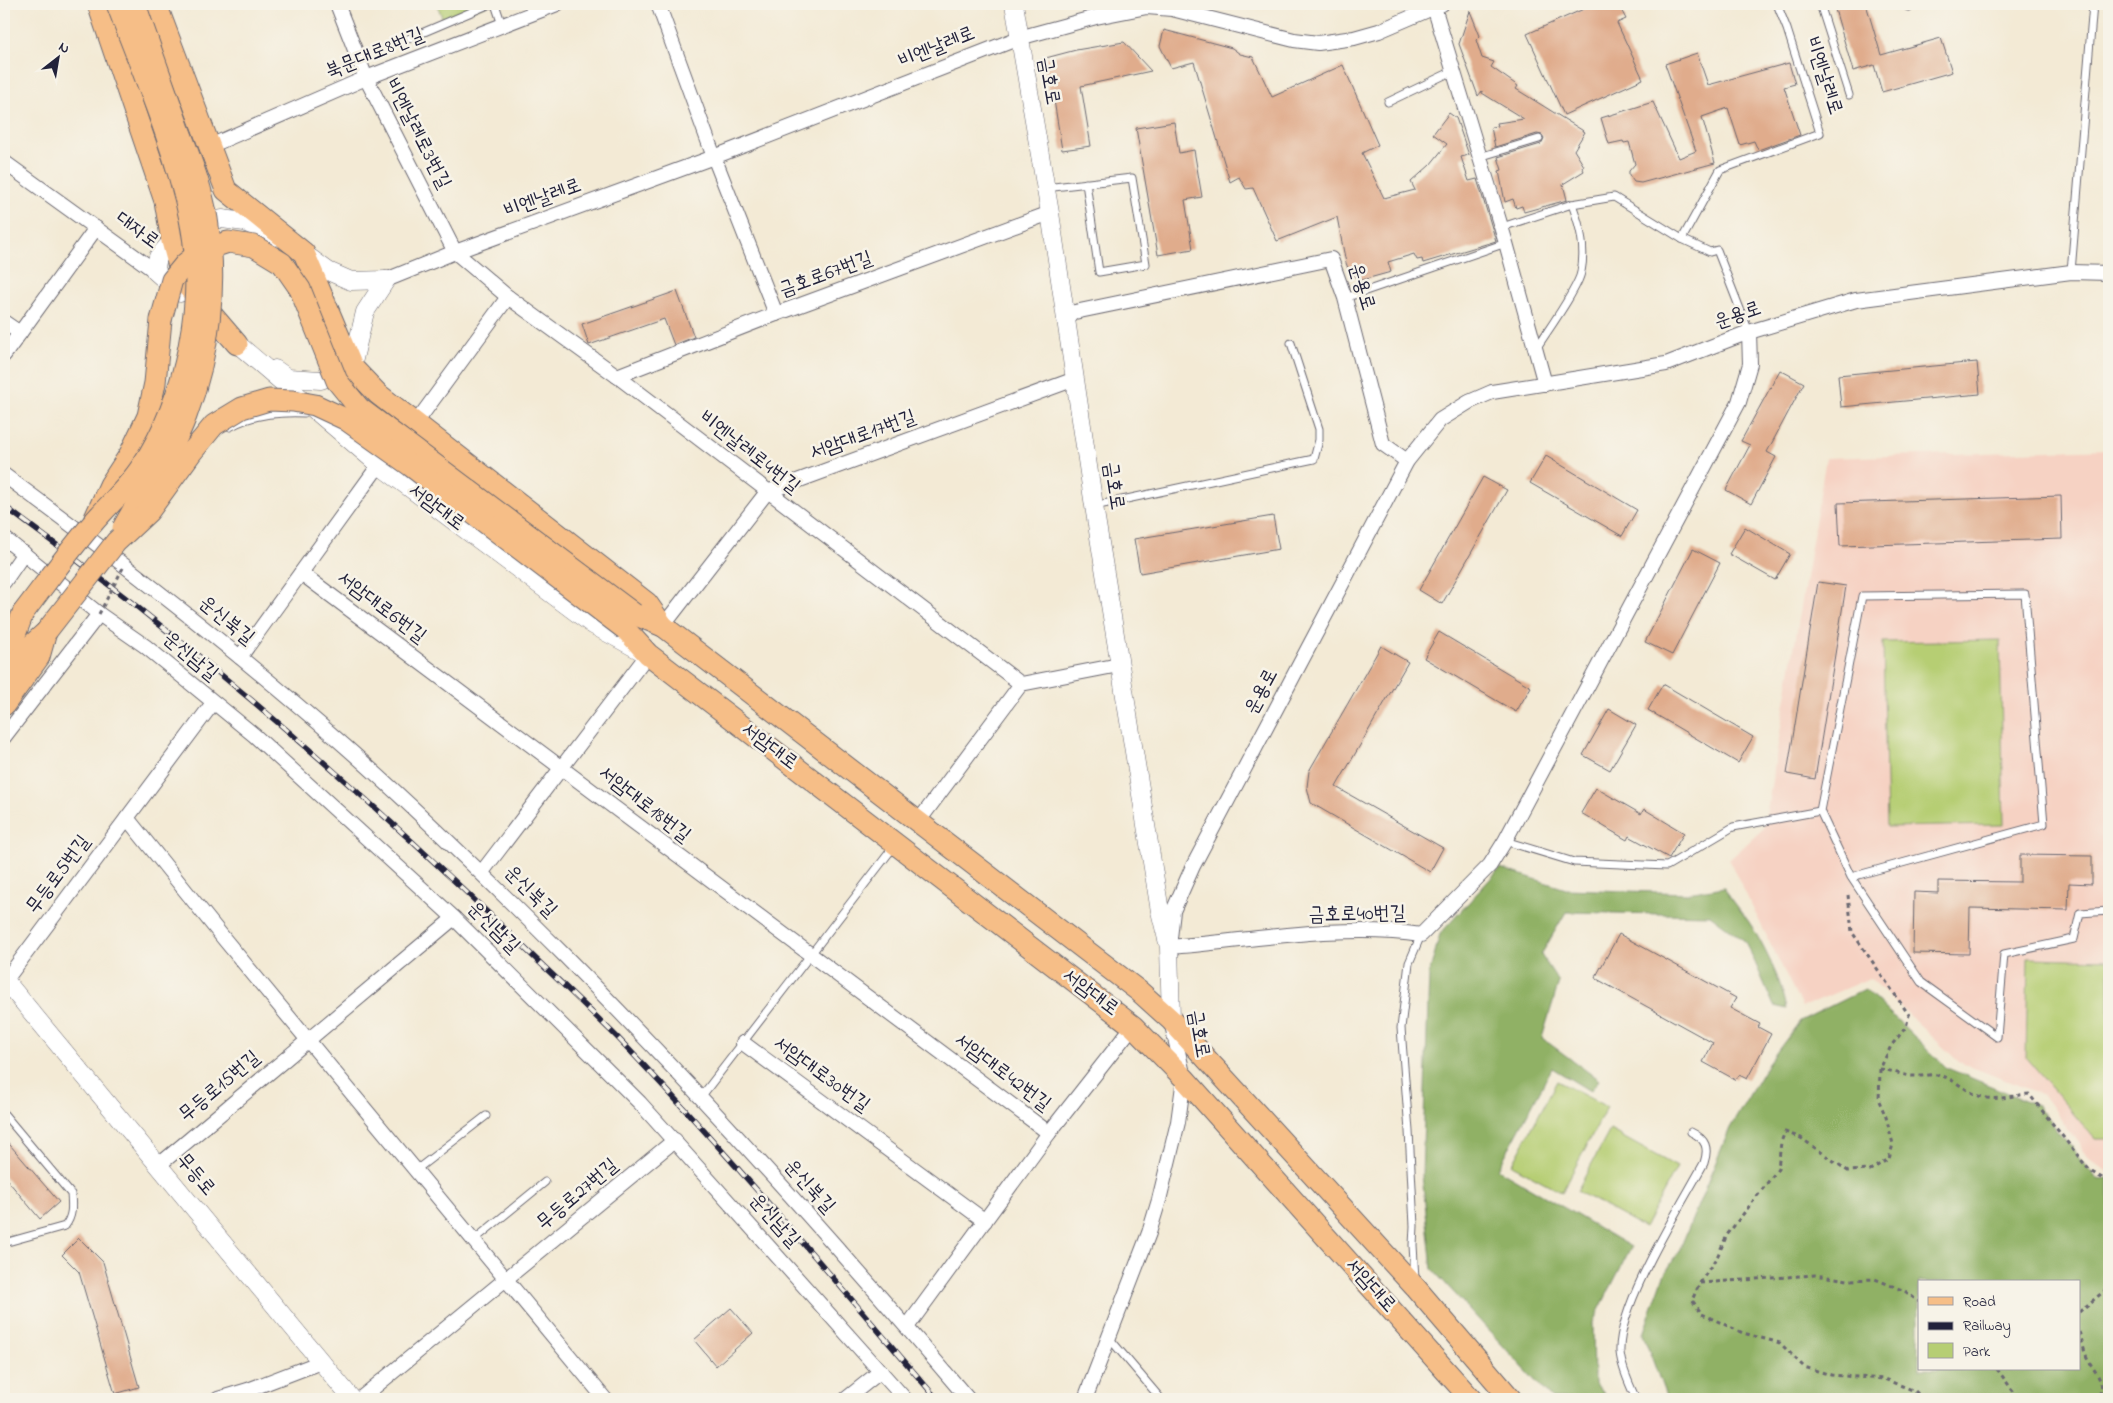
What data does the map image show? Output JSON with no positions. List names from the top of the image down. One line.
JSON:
{"streets":{"main road":["서암대로"],"street":["비엔날레로","북문대로8번길","금호로","비엔날레로3번길","대자로","금호로67번길","운용로","서암대로17번길","비엔날레로4번길","서암대로6번길","운신북길","운신남길","서암대로18번길","무등로5번길","금호로40번길","서암대로42번길","서암대로30번길","무등로15번길","무등로","무등로27번길"]},"crossings":[["비엔날레로","금호로"],["비엔날레로","비엔날레로3번길"],["비엔날레로","비엔날레로4번길"],["북문대로8번길","비엔날레로3번길"],["금호로","금호로67번길"],["금호로","운용로"],["금호로","서암대로17번길"],["금호로","서암대로"],["금호로","금호로40번길"],["비엔날레로3번길","비엔날레로4번길"],["대자로","서암대로"],["금호로67번길","비엔날레로4번길"],["운용로","금호로40번길"],["서암대로17번길","비엔날레로4번길"],["서암대로","서암대로42번길"],["서암대로","서암대로30번길"],["서암대로6번길","서암대로18번길"],["운신북길","서암대로42번길"],["운신북길","서암대로30번길"],["운신남길","무등로5번길"],["운신남길","무등로15번길"],["운신남길","무등로27번길"],["서암대로18번길","서암대로42번길"],["서암대로18번길","서암대로30번길"],["무등로5번길","무등로"],["서암대로42번길","서암대로30번길"],["무등로15번길","무등로"]],"legend":["Road","Railway","Park"],"north":"top right"}
